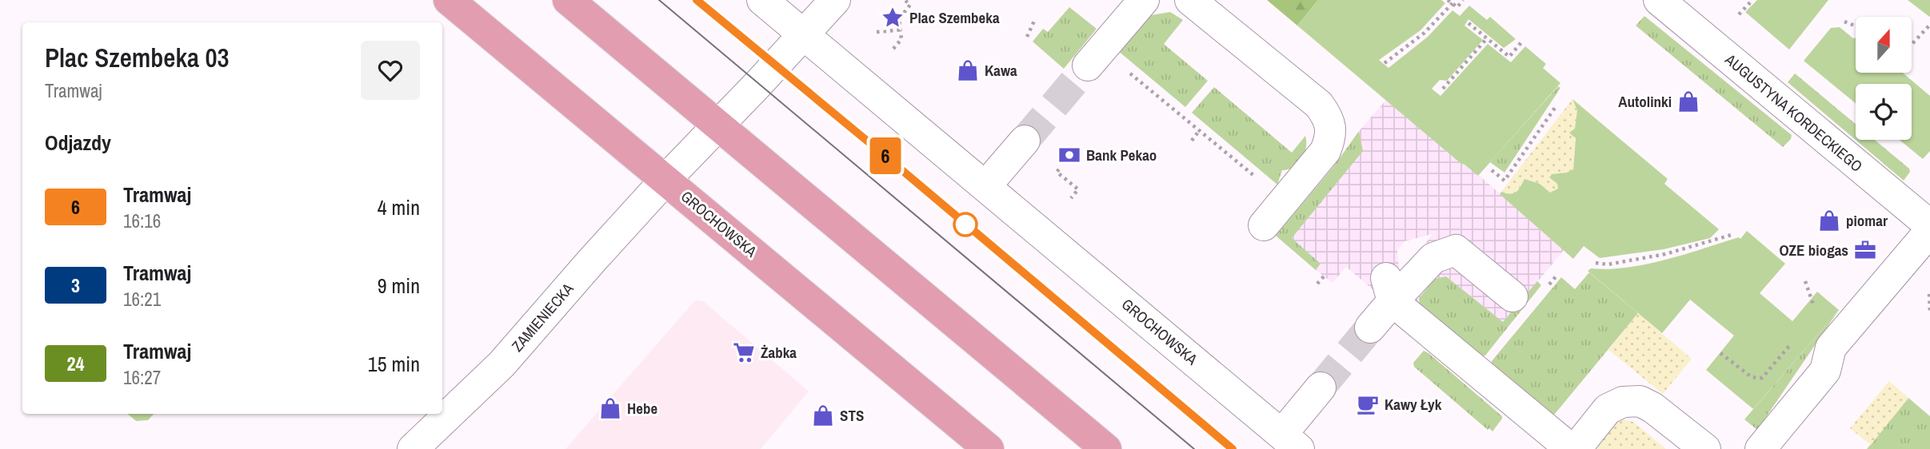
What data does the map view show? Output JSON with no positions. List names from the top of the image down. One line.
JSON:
{"streets":{"main road":["GROCHOWSKA"],"street":["AUGUSTYNA KORDECKIEGO","ZAMIENIECKA"]},"crossings":[["GROCHOWSKA","ZAMIENIECKA"]],"places":{"place":["Plac Szembeka"],"shop":["Kawa","Autolinki","piomar","Hebe","STS"],"bank":["Bank Pekao"],"office":["OZE biogas"],"supermarket":["Żabka"],"cafe":["Kawy Łyk"]},"lines":["tram line 6"],"north":"top","page":{"on_map":"6","heading":[["Plac Szembeka 03","Tramwaj"],"Odjazdy"],"list":[{"mark":"6","name":"Tramwaj","note":"16:16","value":"4 min"},{"mark":"3","name":"Tramwaj","note":"16:21","value":"9 min"},{"mark":"24","name":"Tramwaj","note":"16:27","value":"15 min"}]}}
